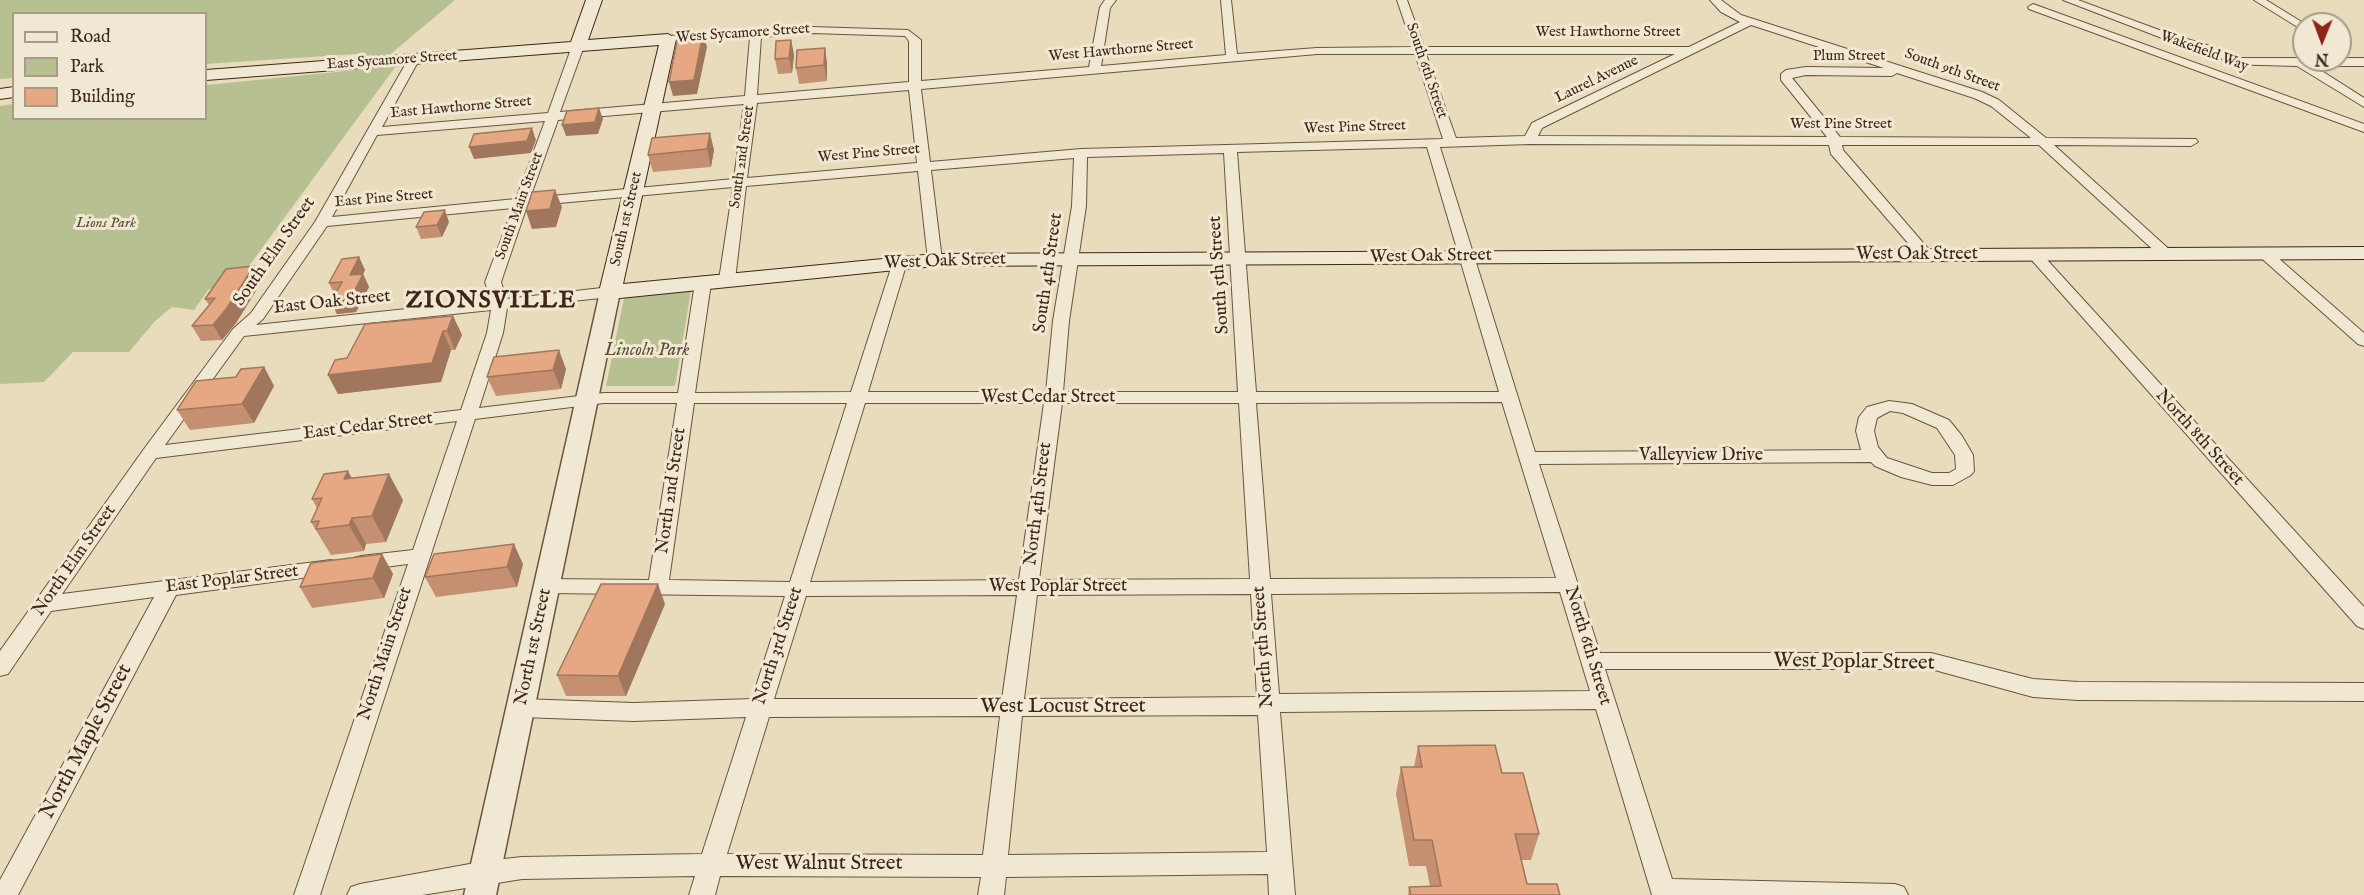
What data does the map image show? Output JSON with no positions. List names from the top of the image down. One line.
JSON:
{"streets":{"main road":["West Sycamore Street","East Sycamore Street","South Main Street","South 1st Street","West Oak Street"],"street":["West Hawthorne Street","Wakefield Way","Plum Street","South 6th Street","South 9th Street","Laurel Avenue","East Hawthorne Street","West Pine Street","South 2nd Street","East Pine Street","South Elm Street","South 4th Street","South 5th Street","East Oak Street","West Cedar Street","East Cedar Street","North 8th Street","Valleyview Drive","North 2nd Street","North 4th Street","North Elm Street","East Poplar Street","West Poplar Street","North 3rd Street","North 6th Street","North 1st Street","North 5th Street","North Main Street","West Locust Street","North Maple Street","West Walnut Street"]},"crossings":[["West Hawthorne Street","West Sycamore Street"],["West Hawthorne Street","South 6th Street"],["West Hawthorne Street","Laurel Avenue"],["West Hawthorne Street","East Hawthorne Street"],["West Hawthorne Street","South 2nd Street"],["West Hawthorne Street","South Main Street"],["West Hawthorne Street","South 1st Street"],["West Sycamore Street","East Sycamore Street"],["West Sycamore Street","South 2nd Street"],["West Sycamore Street","South Main Street"],["West Sycamore Street","South 1st Street"],["Plum Street","South 9th Street"],["Plum Street","West Pine Street"],["East Sycamore Street","South Main Street"],["East Sycamore Street","South Elm Street"],["South 6th Street","West Pine Street"],["South 6th Street","West Oak Street"],["South 6th Street","West Cedar Street"],["South 6th Street","North 6th Street"],["South 9th Street","Laurel Avenue"],["South 9th Street","West Pine Street"],["South 9th Street","West Oak Street"],["Laurel Avenue","West Pine Street"],["East Hawthorne Street","South Main Street"],["East Hawthorne Street","South Elm Street"],["West Pine Street","South 2nd Street"],["West Pine Street","East Pine Street"],["West Pine Street","South Main Street"],["West Pine Street","South 1st Street"],["West Pine Street","South 4th Street"],["West Pine Street","South 5th Street"],["South 2nd Street","West Oak Street"],["East Pine Street","South Main Street"],["East Pine Street","South Elm Street"],["South Main Street","West Oak Street"],["South Main Street","East Oak Street"],["South Main Street","East Cedar Street"],["South Main Street","North Main Street"],["South 1st Street","West Oak Street"],["South 1st Street","West Cedar Street"],["South 1st Street","East Cedar Street"],["South 1st Street","North 1st Street"],["South Elm Street","East Oak Street"],["South Elm Street","East Cedar Street"],["South Elm Street","North Elm Street"],["West Oak Street","South 4th Street"],["West Oak Street","South 5th Street"],["West Oak Street","East Oak Street"],["West Oak Street","North 8th Street"],["West Oak Street","North 3rd Street"],["South 4th Street","West Cedar Street"],["South 4th Street","North 4th Street"],["South 5th Street","West Cedar Street"],["South 5th Street","North 5th Street"],["West Cedar Street","East Cedar Street"],["West Cedar Street","North 2nd Street"],["West Cedar Street","North 4th Street"],["West Cedar Street","North 3rd Street"],["West Cedar Street","North 6th Street"],["West Cedar Street","North 1st Street"],["West Cedar Street","North 5th Street"],["East Cedar Street","North Elm Street"],["East Cedar Street","North 1st Street"],["East Cedar Street","North Main Street"],["Valleyview Drive","North 6th Street"],["North 2nd Street","West Poplar Street"],["North 4th Street","West Poplar Street"],["North 4th Street","West Locust Street"],["North 4th Street","West Walnut Street"],["North Elm Street","East Poplar Street"],["East Poplar Street","North Main Street"],["East Poplar Street","North Maple Street"],["West Poplar Street","North 3rd Street"],["West Poplar Street","North 6th Street"],["West Poplar Street","North 1st Street"],["West Poplar Street","North 5th Street"],["North 3rd Street","West Locust Street"],["North 3rd Street","West Walnut Street"],["North 6th Street","West Locust Street"],["North 1st Street","West Locust Street"],["North 1st Street","West Walnut Street"],["North 5th Street","West Locust Street"],["North 5th Street","West Walnut Street"]],"districts":["ZIONSVILLE"],"parks":["Lions Park","Lincoln Park"],"legend":["Road","Park","Building"],"north":"bottom"}
